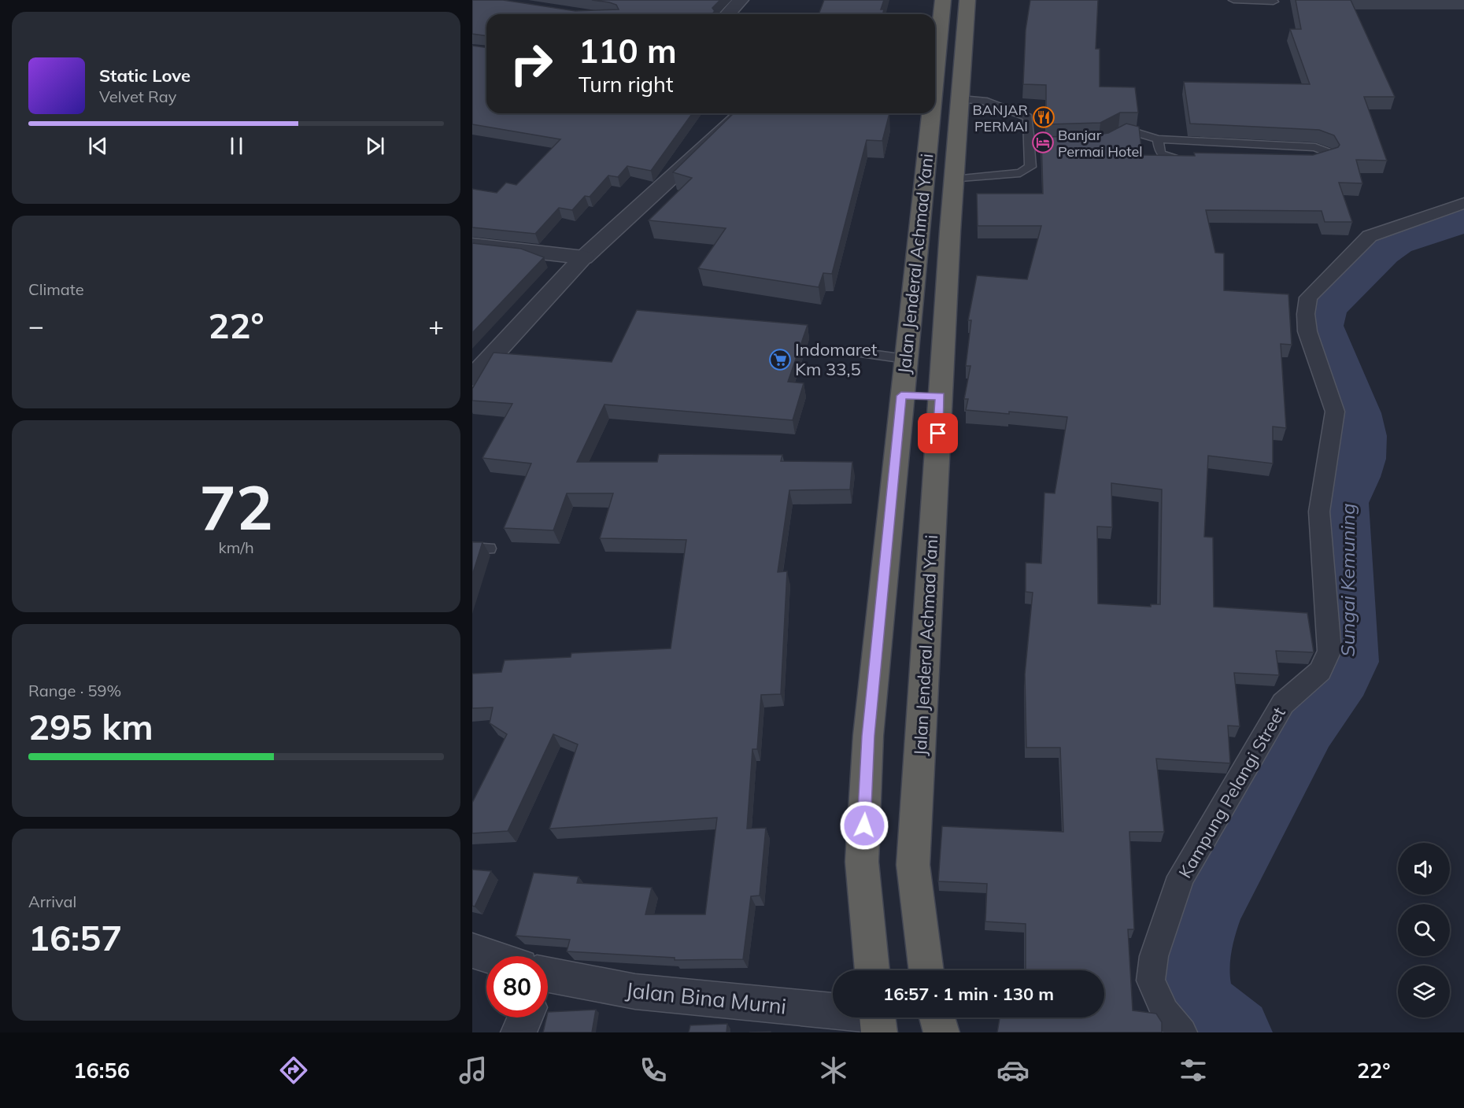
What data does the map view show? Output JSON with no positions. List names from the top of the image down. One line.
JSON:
{"streets":{"highway":["Jalan Jenderal Achmad Yani"],"street":["Kampung Pelangi Street","Jalan Bina Murni"]},"water":["Sungai Kemuning"],"places":{"restaurant":["BANJAR PERMAI"],"hotel":["Banjar Permai Hotel"],"supermarket":["Indomaret Km 33,5"]},"page":{"turn":["110 m","Turn right"],"song":["Static Love","Velvet Ray"],"tile":["Climate",["72","km/h"],["Range · 59%","295 km"],["Arrival","16:57"]],"heat":["−","22°","+"],"limit":"80","trip":"16:57 · 1 min · 130 m","tabs":["16:56","22°"]}}
